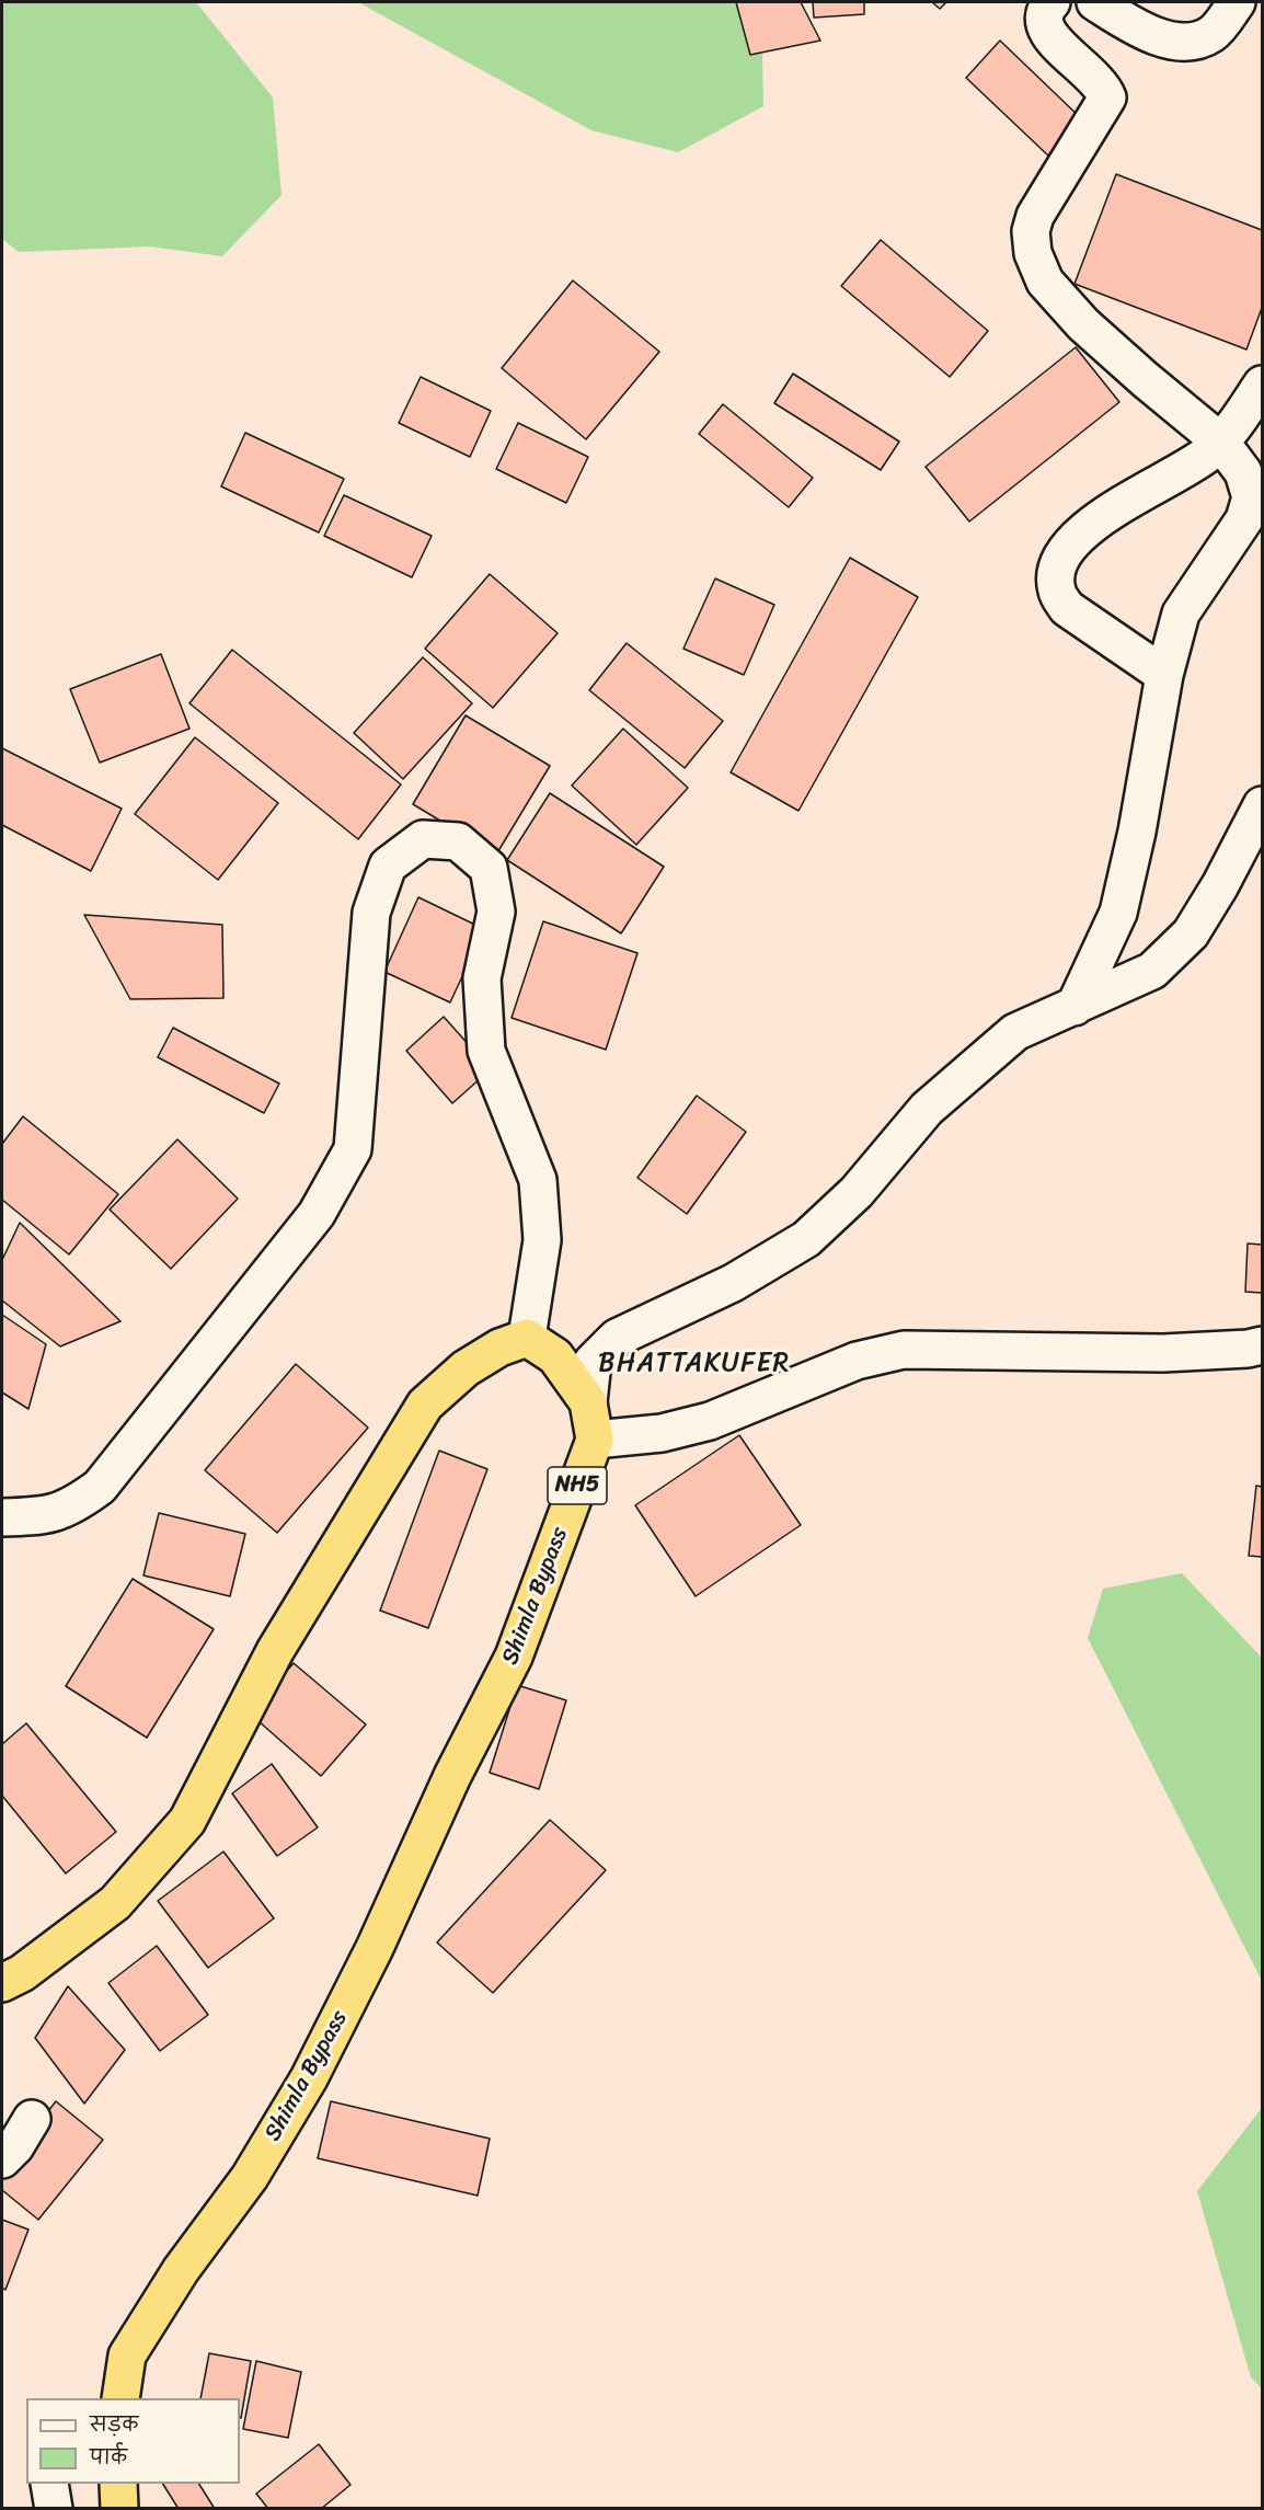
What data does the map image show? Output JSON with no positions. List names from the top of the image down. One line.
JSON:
{"streets":{"highway":["NH5","Shimla Bypass"]},"crossings":[["NH5","Shimla Bypass"]],"districts":["BHATTAKUFER"],"legend":["सड़क","पार्क"]}
